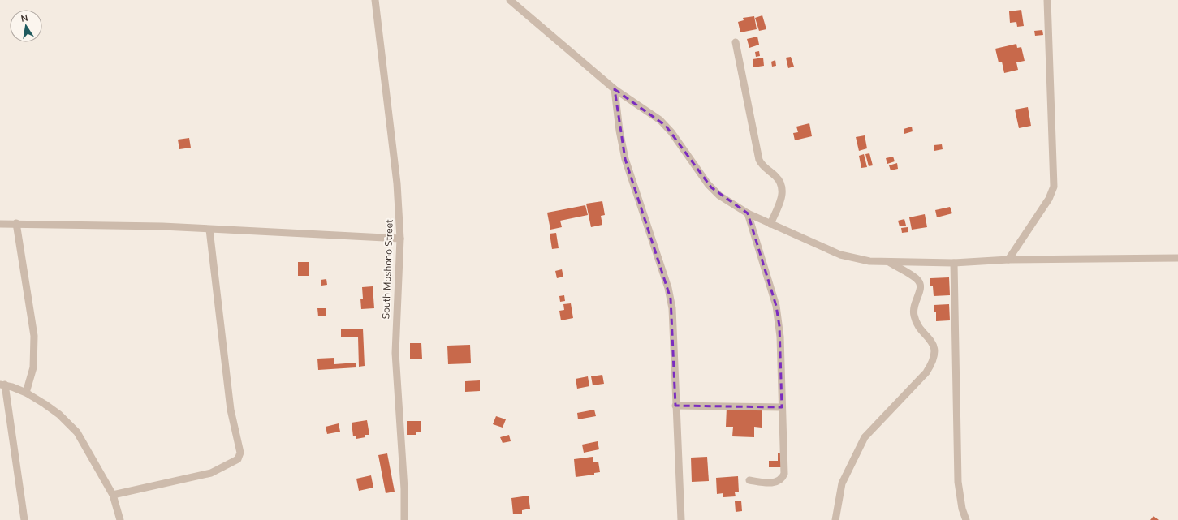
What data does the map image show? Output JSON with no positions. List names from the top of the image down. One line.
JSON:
{"streets":{"street":["South Moshono Street"]},"north":"top"}
